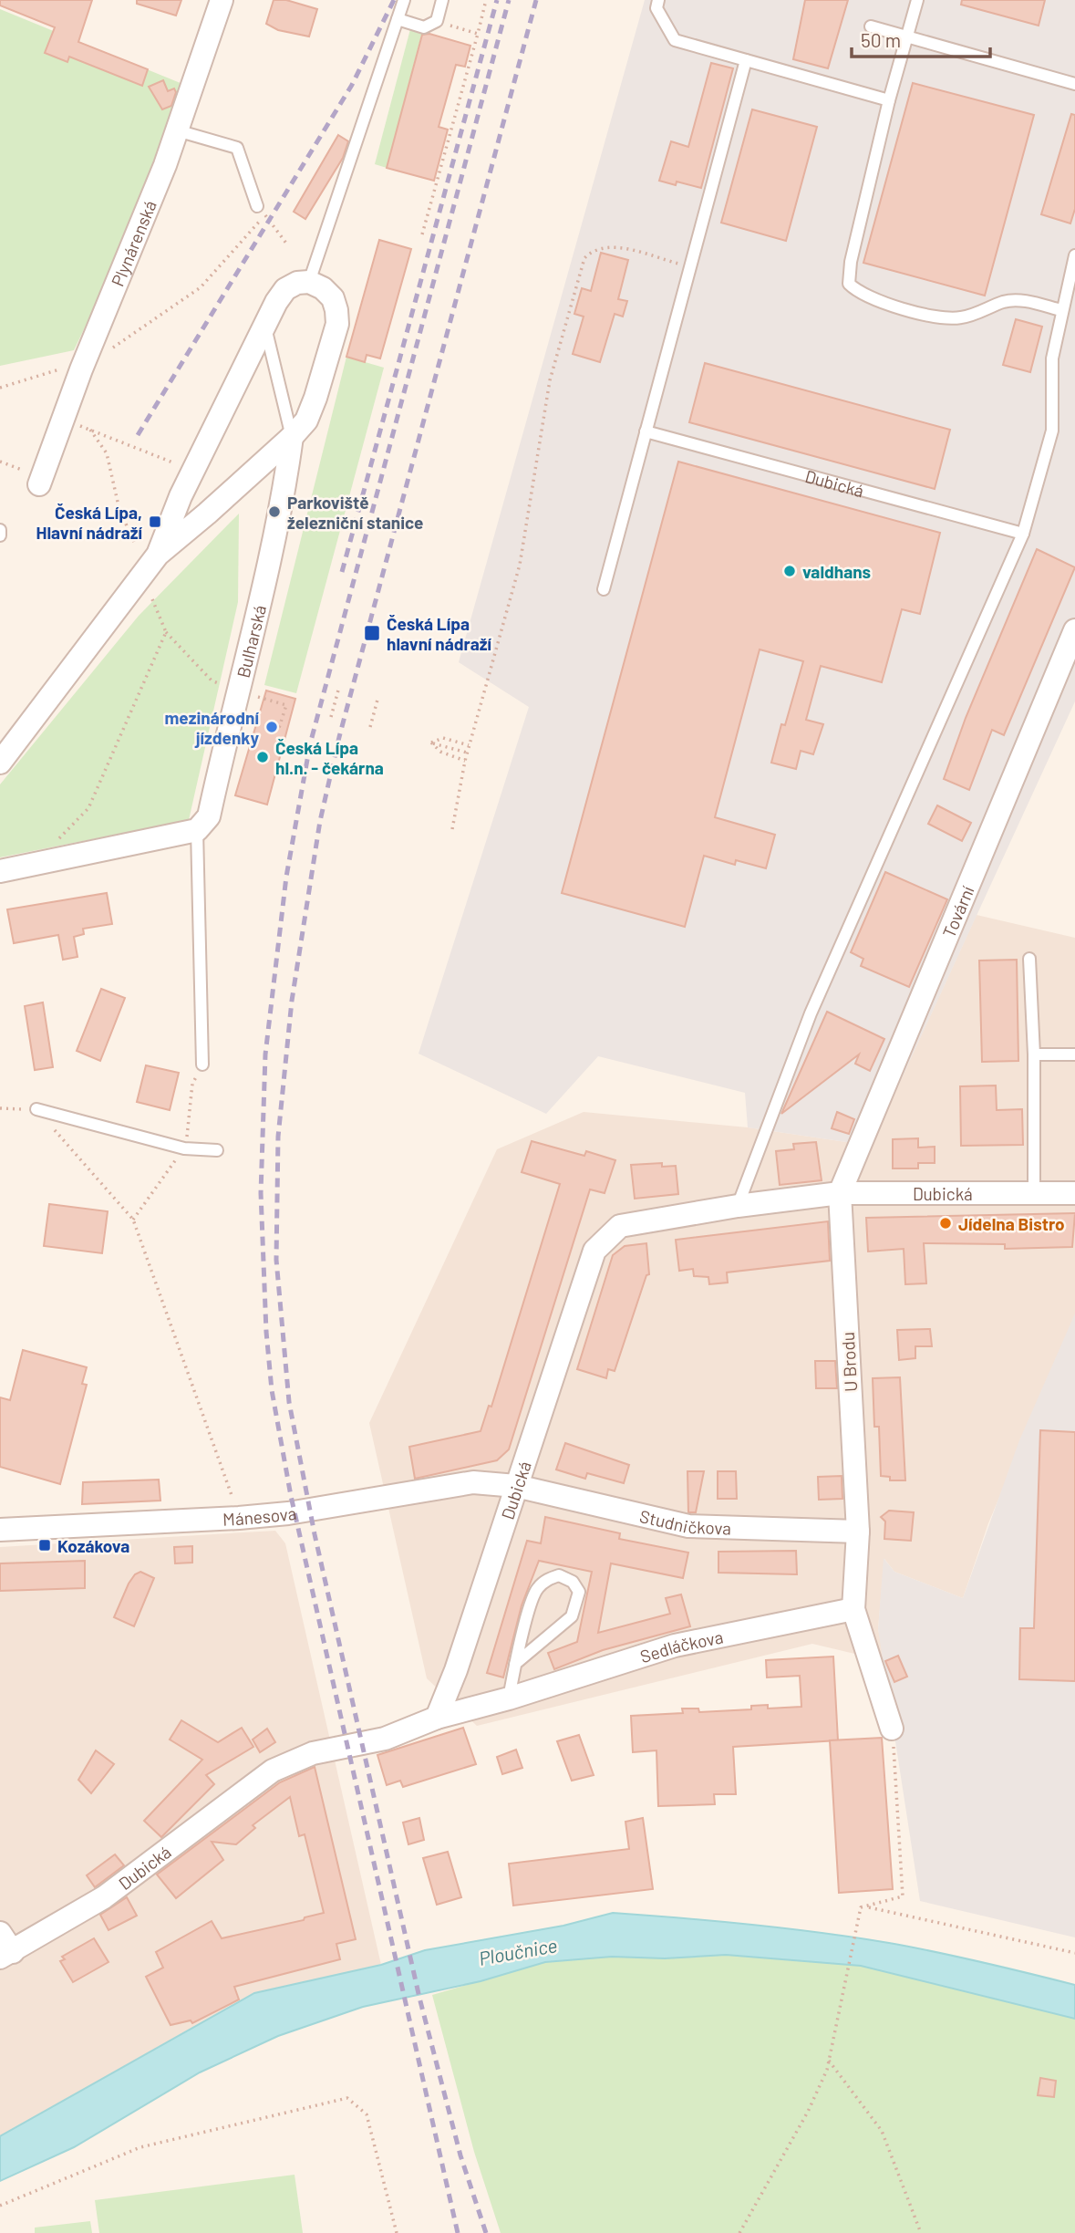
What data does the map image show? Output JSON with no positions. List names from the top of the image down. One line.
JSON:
{"streets":{"street":["Plynárenská","Dubická","Bulharská","Tovární","U Brodu","Mánesova","Studničkova","Sedláčkova"]},"crossings":[["Dubická","Tovární"],["Dubická","U Brodu"],["Dubická","Mánesova"],["Dubická","Studničkova"],["Dubická","Sedláčkova"],["Tovární","U Brodu"],["U Brodu","Studničkova"],["Mánesova","Studničkova"]],"water":["Ploučnice"],"places":{"other":["Parkoviště železniční stanice","valdhans","mezinárodní jízdenky","Česká Lípa hl.n. - čekárna","Jídelna Bistro"],"transit":["Česká Lípa, Hlavní nádraží","Česká Lípa hlavní nádraží","Kozákova"]},"scale_bar":"50 m"}
